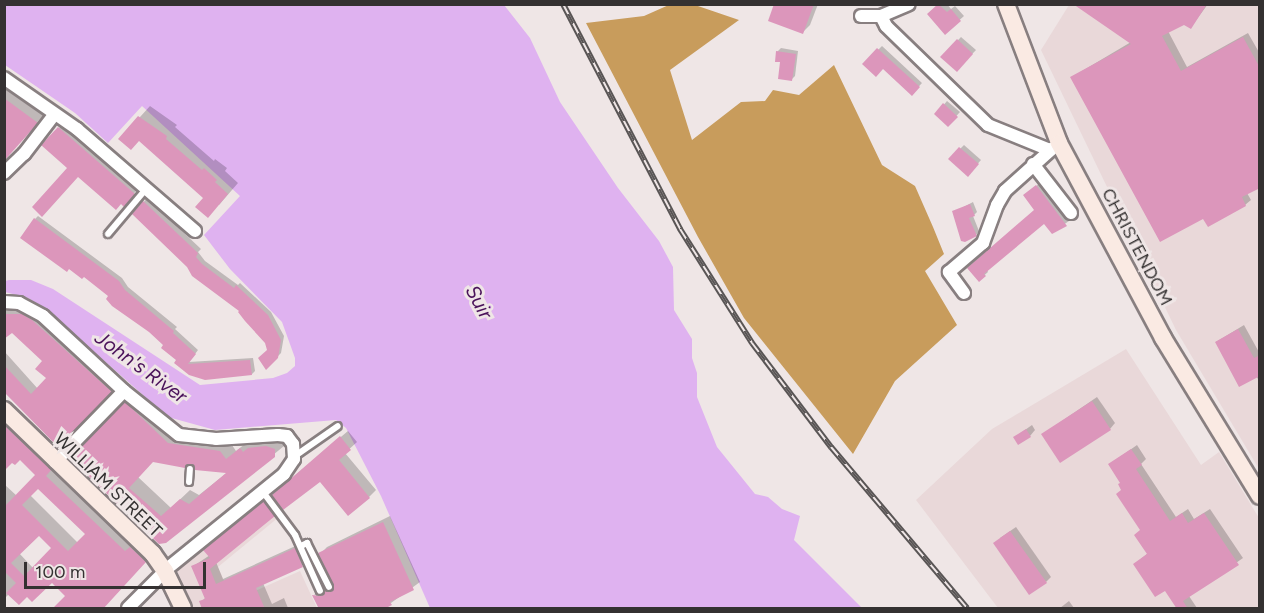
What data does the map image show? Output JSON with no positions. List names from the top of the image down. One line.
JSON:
{"streets":{"street":["CHRISTENDOM","WILLIAM STREET"]},"water":["Suir","John's River"],"scale_bar":"100 m"}
